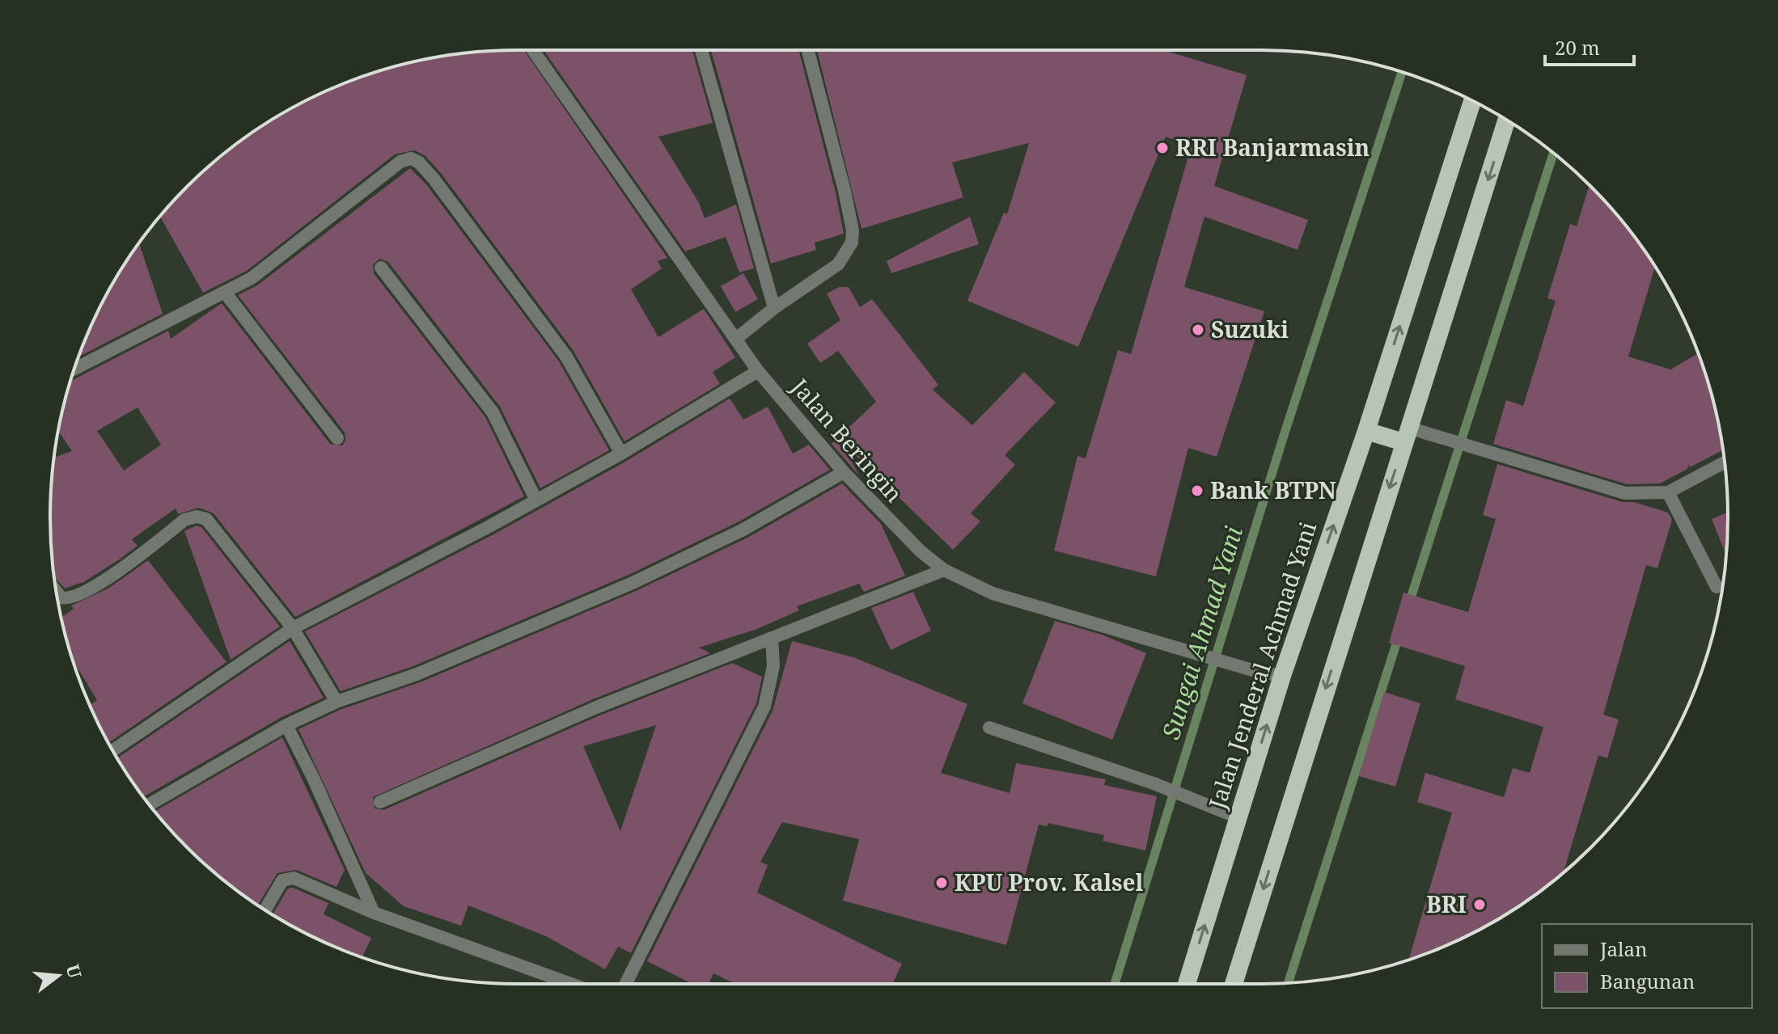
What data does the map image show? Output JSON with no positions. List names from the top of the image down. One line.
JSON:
{"streets":{"highway":["Jalan Jenderal Achmad Yani"],"street":["Jalan Beringin"]},"crossings":[["Jalan Beringin","Jalan Jenderal Achmad Yani"]],"water":["Sungai Ahmad Yani"],"places":["RRI Banjarmasin","Suzuki","Bank BTPN","KPU Prov. Kalsel","BRI"],"legend":["Jalan","Bangunan"],"scale_bar":"20 m","north":"right"}
